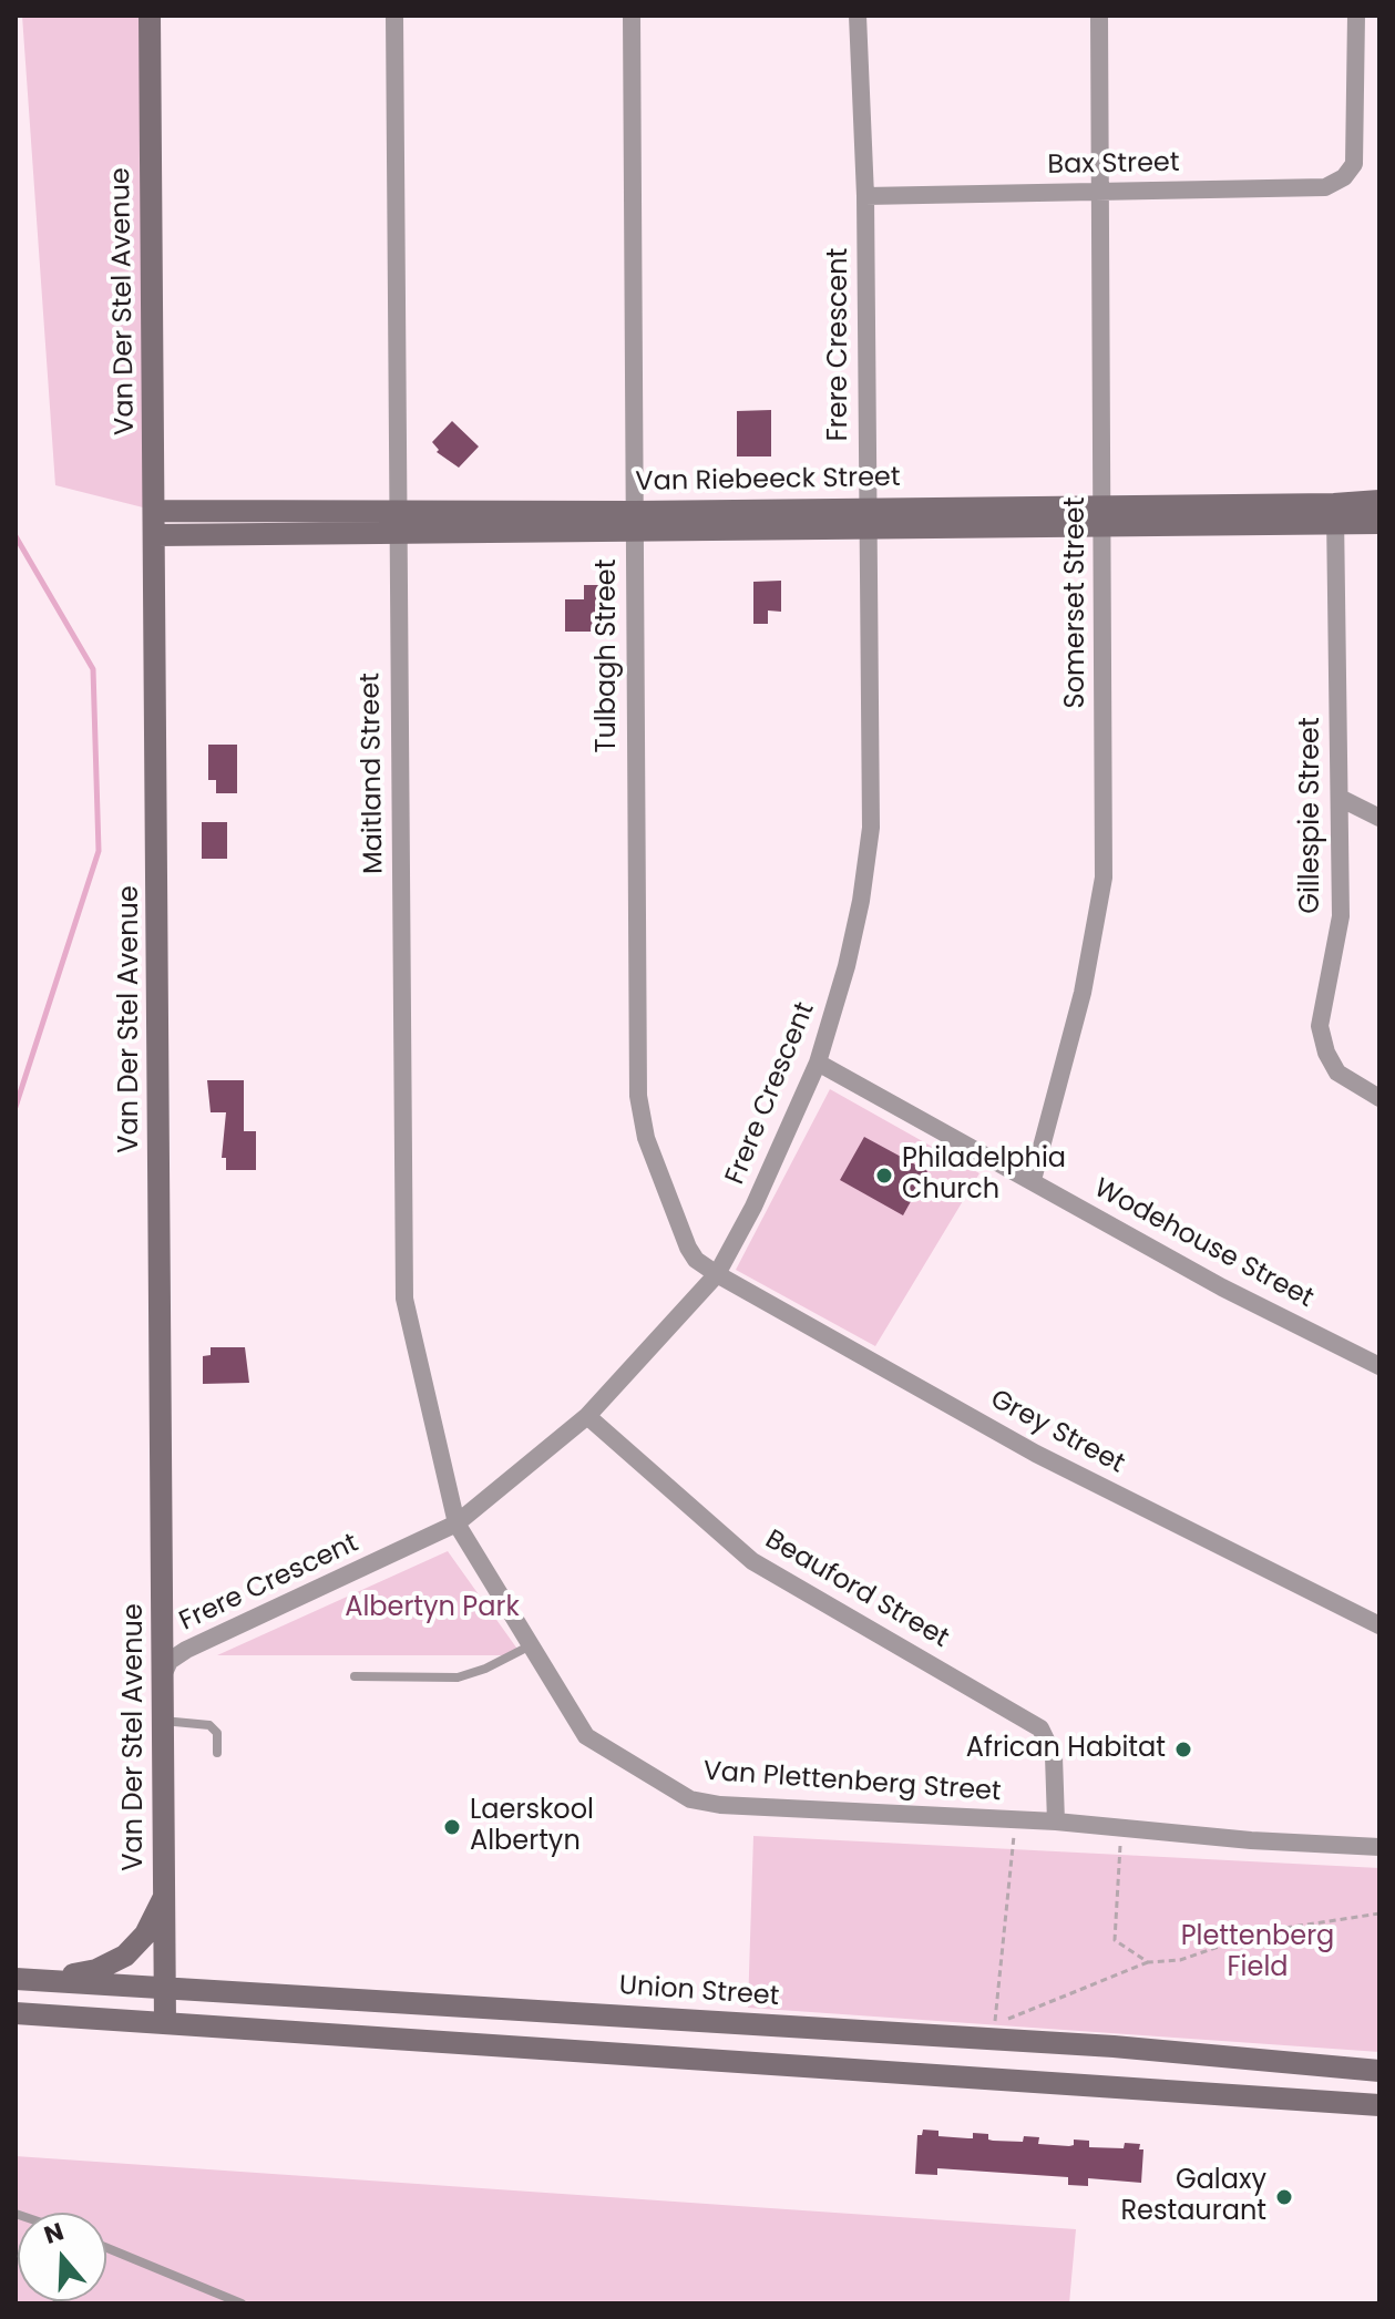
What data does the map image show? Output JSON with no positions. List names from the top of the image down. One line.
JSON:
{"streets":{"street":["Bax Street","Van Der Stel Avenue","Frere Crescent","Van Riebeeck Street","Somerset Street","Tulbagh Street","Maitland Street","Gillespie Street","Wodehouse Street","Grey Street","Beauford Street","Van Plettenberg Street","Union Street"]},"crossings":[["Bax Street","Frere Crescent"],["Bax Street","Somerset Street"],["Van Der Stel Avenue","Frere Crescent"],["Van Der Stel Avenue","Van Riebeeck Street"],["Van Der Stel Avenue","Union Street"],["Frere Crescent","Van Riebeeck Street"],["Frere Crescent","Tulbagh Street"],["Frere Crescent","Maitland Street"],["Frere Crescent","Wodehouse Street"],["Frere Crescent","Grey Street"],["Frere Crescent","Beauford Street"],["Frere Crescent","Van Plettenberg Street"],["Van Riebeeck Street","Somerset Street"],["Van Riebeeck Street","Tulbagh Street"],["Van Riebeeck Street","Maitland Street"],["Van Riebeeck Street","Gillespie Street"],["Somerset Street","Wodehouse Street"],["Tulbagh Street","Grey Street"],["Maitland Street","Van Plettenberg Street"],["Beauford Street","Van Plettenberg Street"]],"parks":["Albertyn Park","Plettenberg Field"],"places":["Philadelphia Church","African Habitat","Laerskool Albertyn","Galaxy Restaurant"],"north":"top"}
